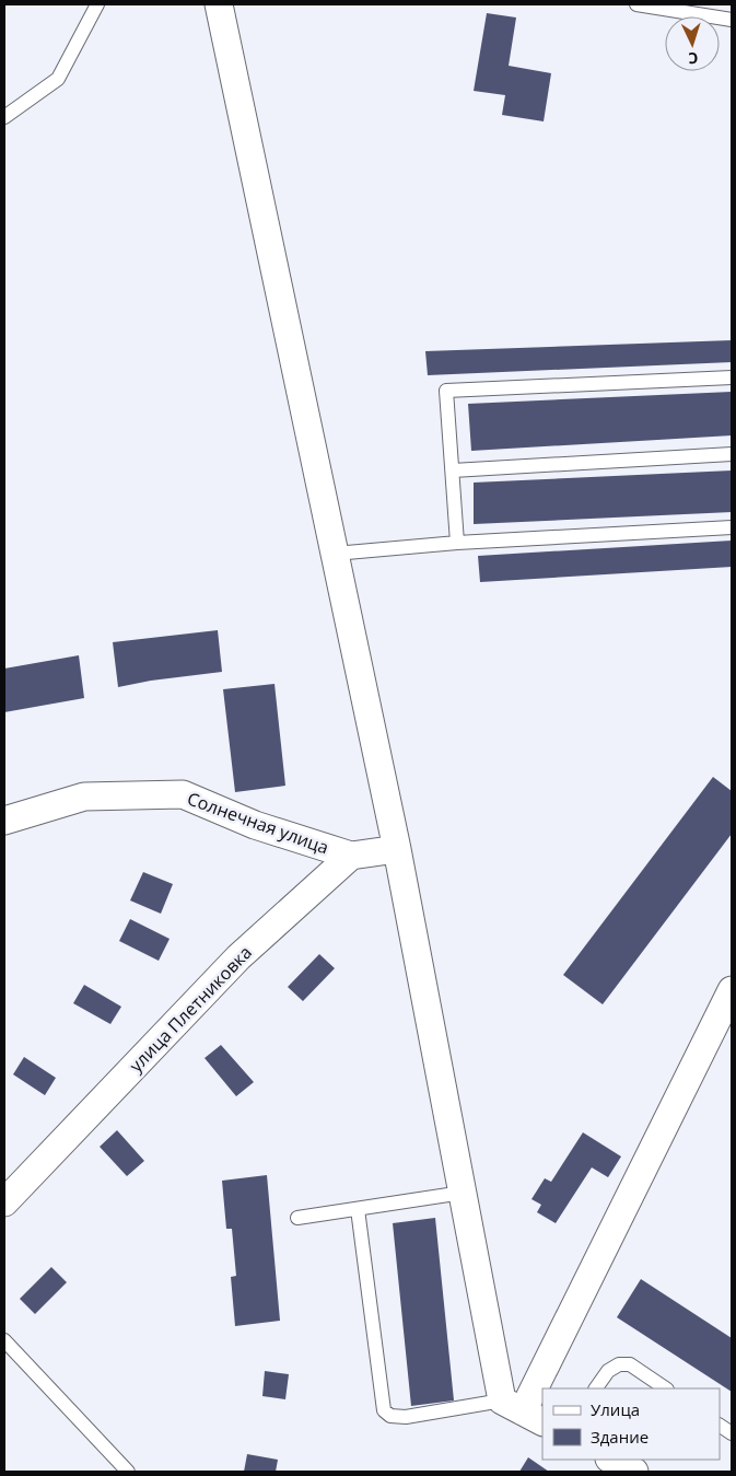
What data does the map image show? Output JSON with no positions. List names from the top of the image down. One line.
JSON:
{"streets":{"street":["Солнечная улица","улица Плетниковка"]},"crossings":[["Солнечная улица","улица Плетниковка"]],"legend":["Улица","Здание"],"north":"bottom"}
